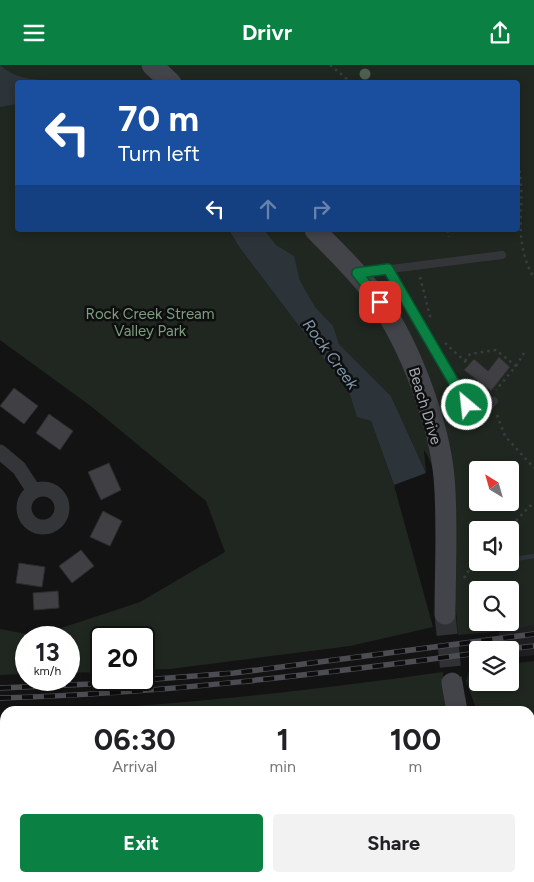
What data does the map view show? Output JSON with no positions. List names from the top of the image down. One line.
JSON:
{"streets":{"street":["Beach Drive"]},"water":["Rock Creek"],"parks":["Rock Creek Stream Valley Park"],"north":"top left","page":{"header":"Drivr","turn":["70 m","Turn left"],"speed":"13 km/h","limit":"20","eta":["06:30","Arrival","1","min","100","m"],"buttons":["Exit","Share"]}}
